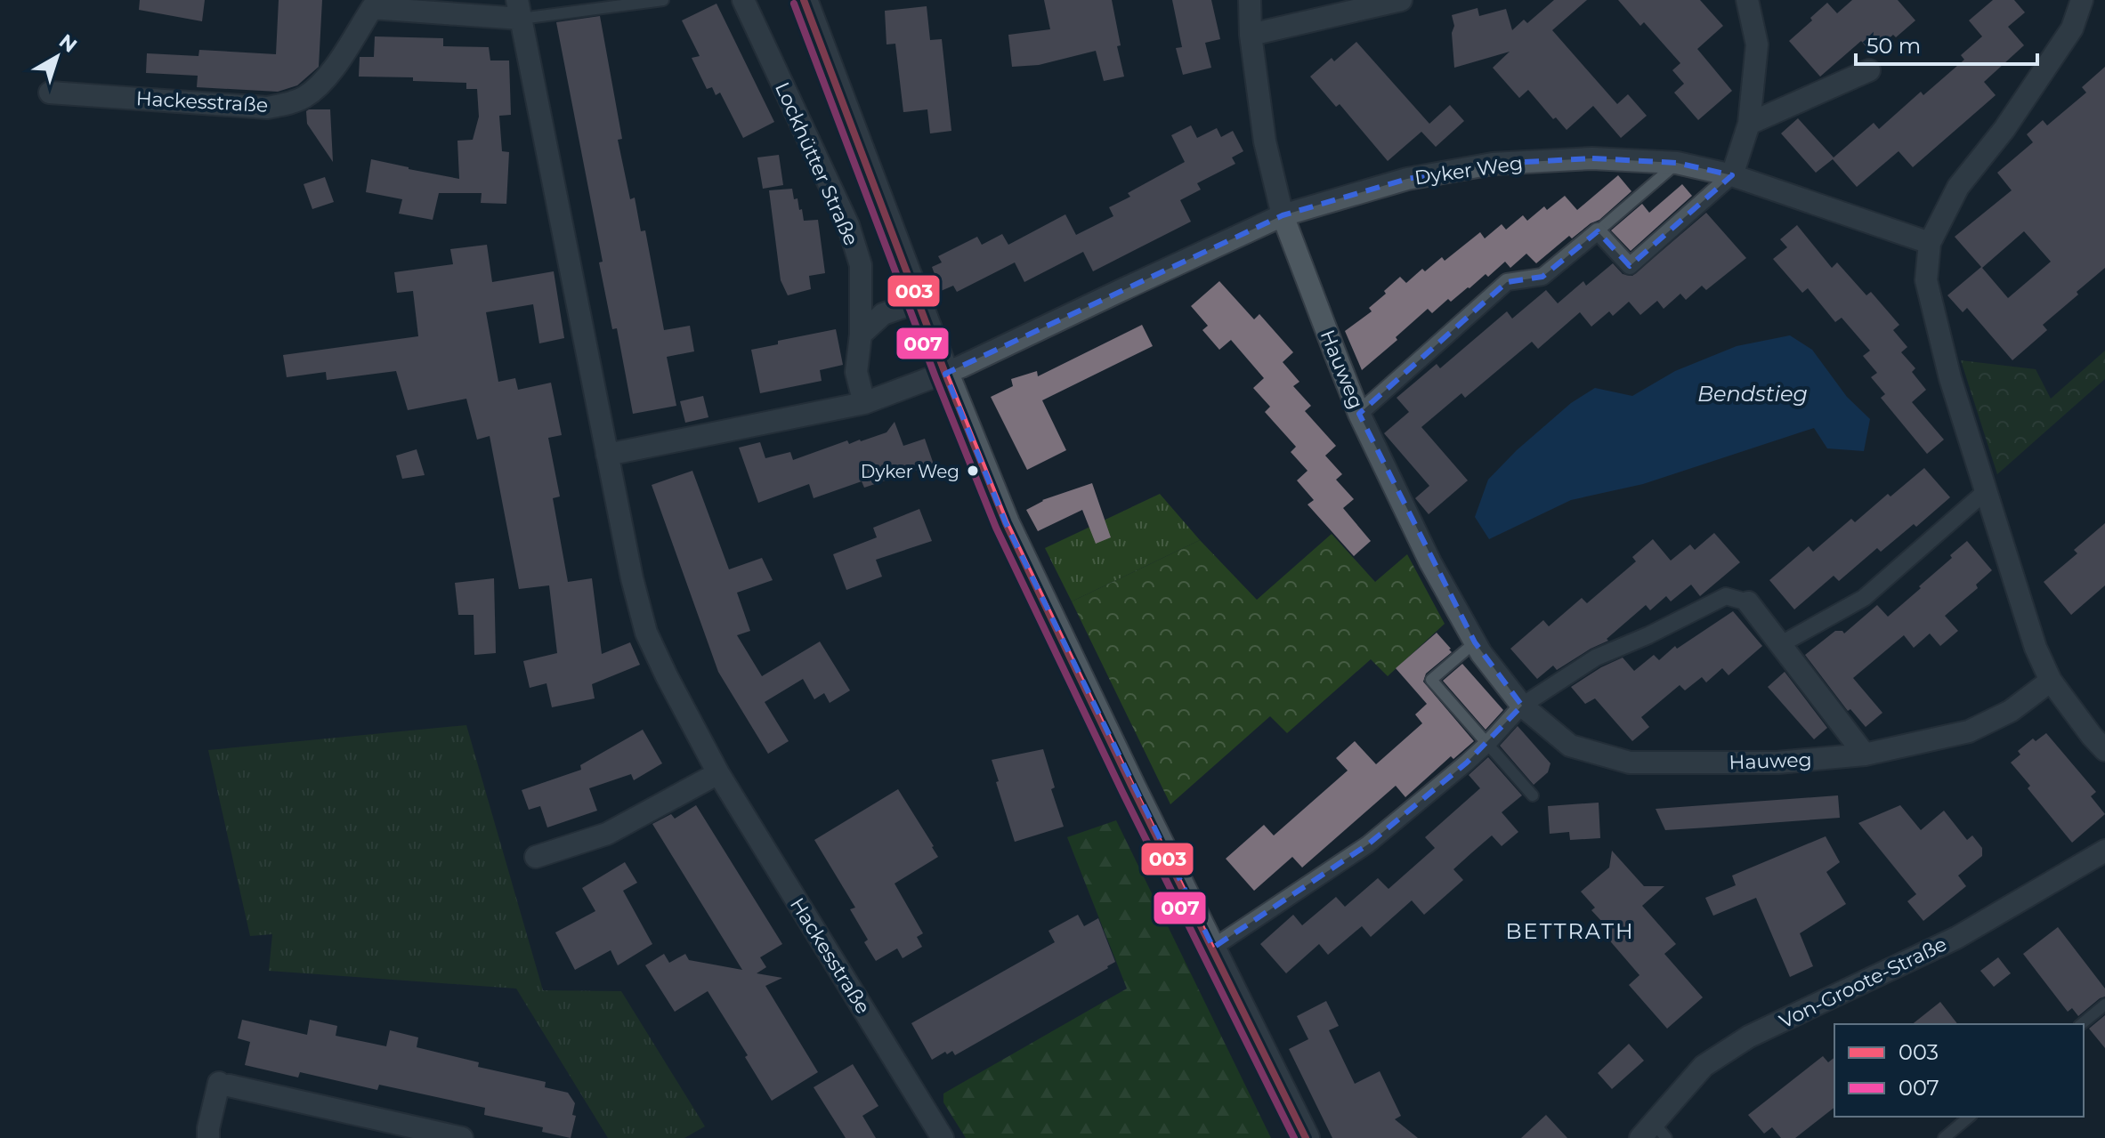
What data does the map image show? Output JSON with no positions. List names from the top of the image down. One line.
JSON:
{"streets":{"street":["Hackesstraße","Lockhütter Straße","Dyker Weg","Hauweg","Von-Groote-Straße"]},"crossings":[["Lockhütter Straße","Dyker Weg"],["Dyker Weg","Hauweg"]],"districts":["BETTRATH"],"water":["Bendstieg"],"places":["Dyker Weg"],"lines":["transit line 003","transit line 007"],"legend":["003","007"],"scale_bar":"50 m","north":"top right"}
